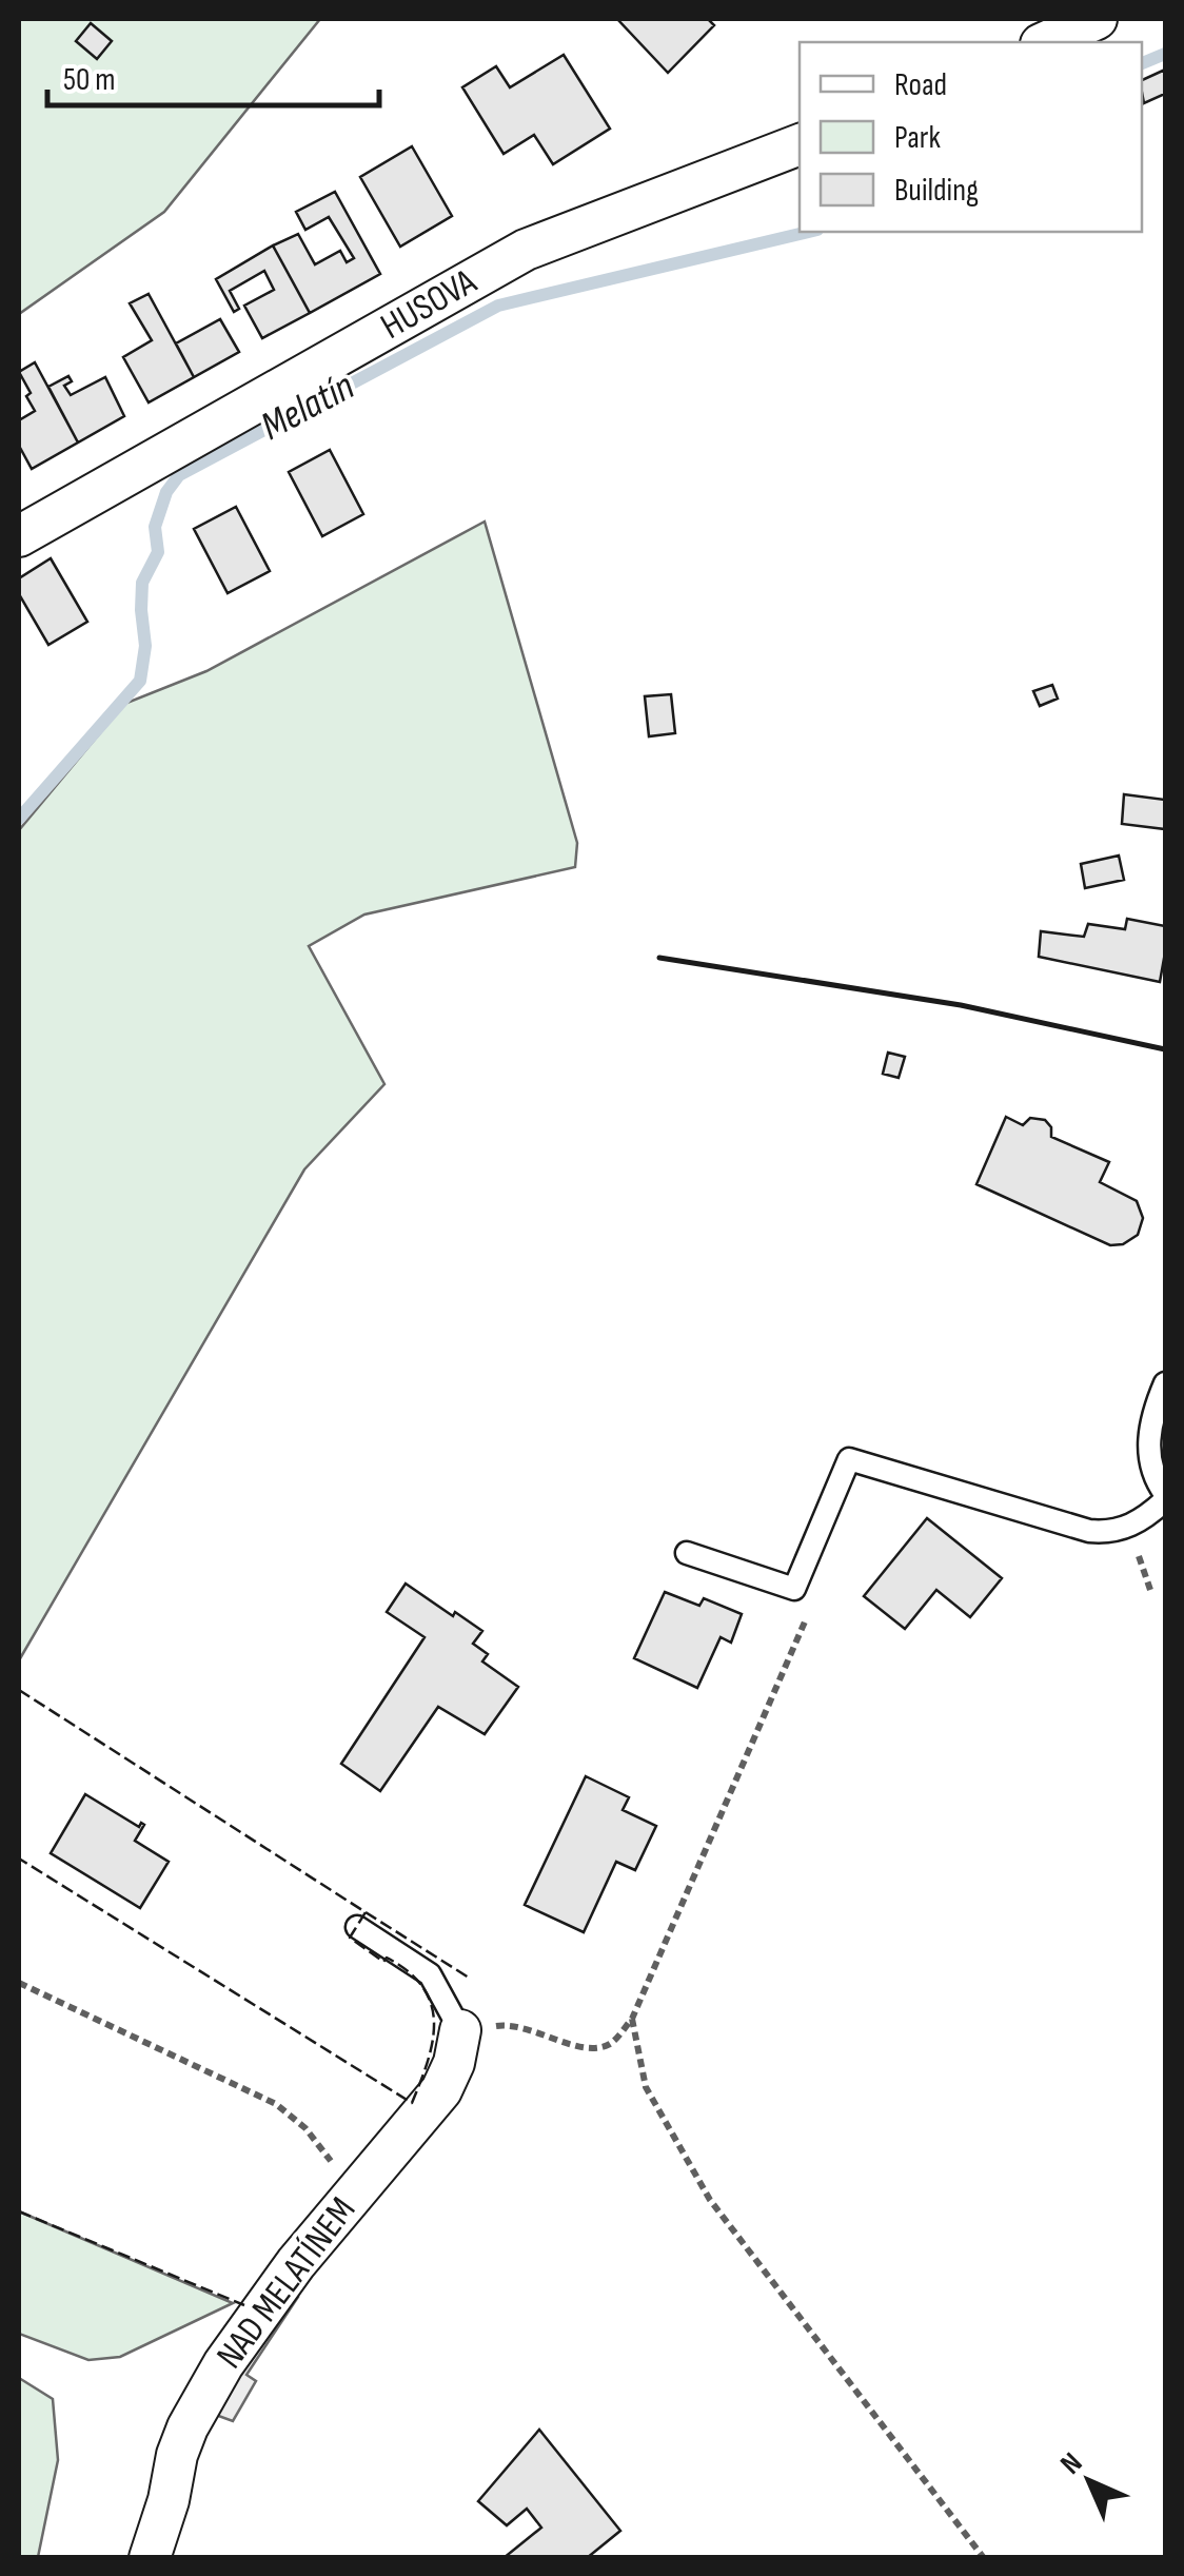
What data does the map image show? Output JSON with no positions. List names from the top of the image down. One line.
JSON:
{"streets":{"street":["HUSOVA","NAD MELATÍNEM"]},"water":["Melatín"],"legend":["Road","Park","Building"],"scale_bar":"50 m","north":"top left"}
